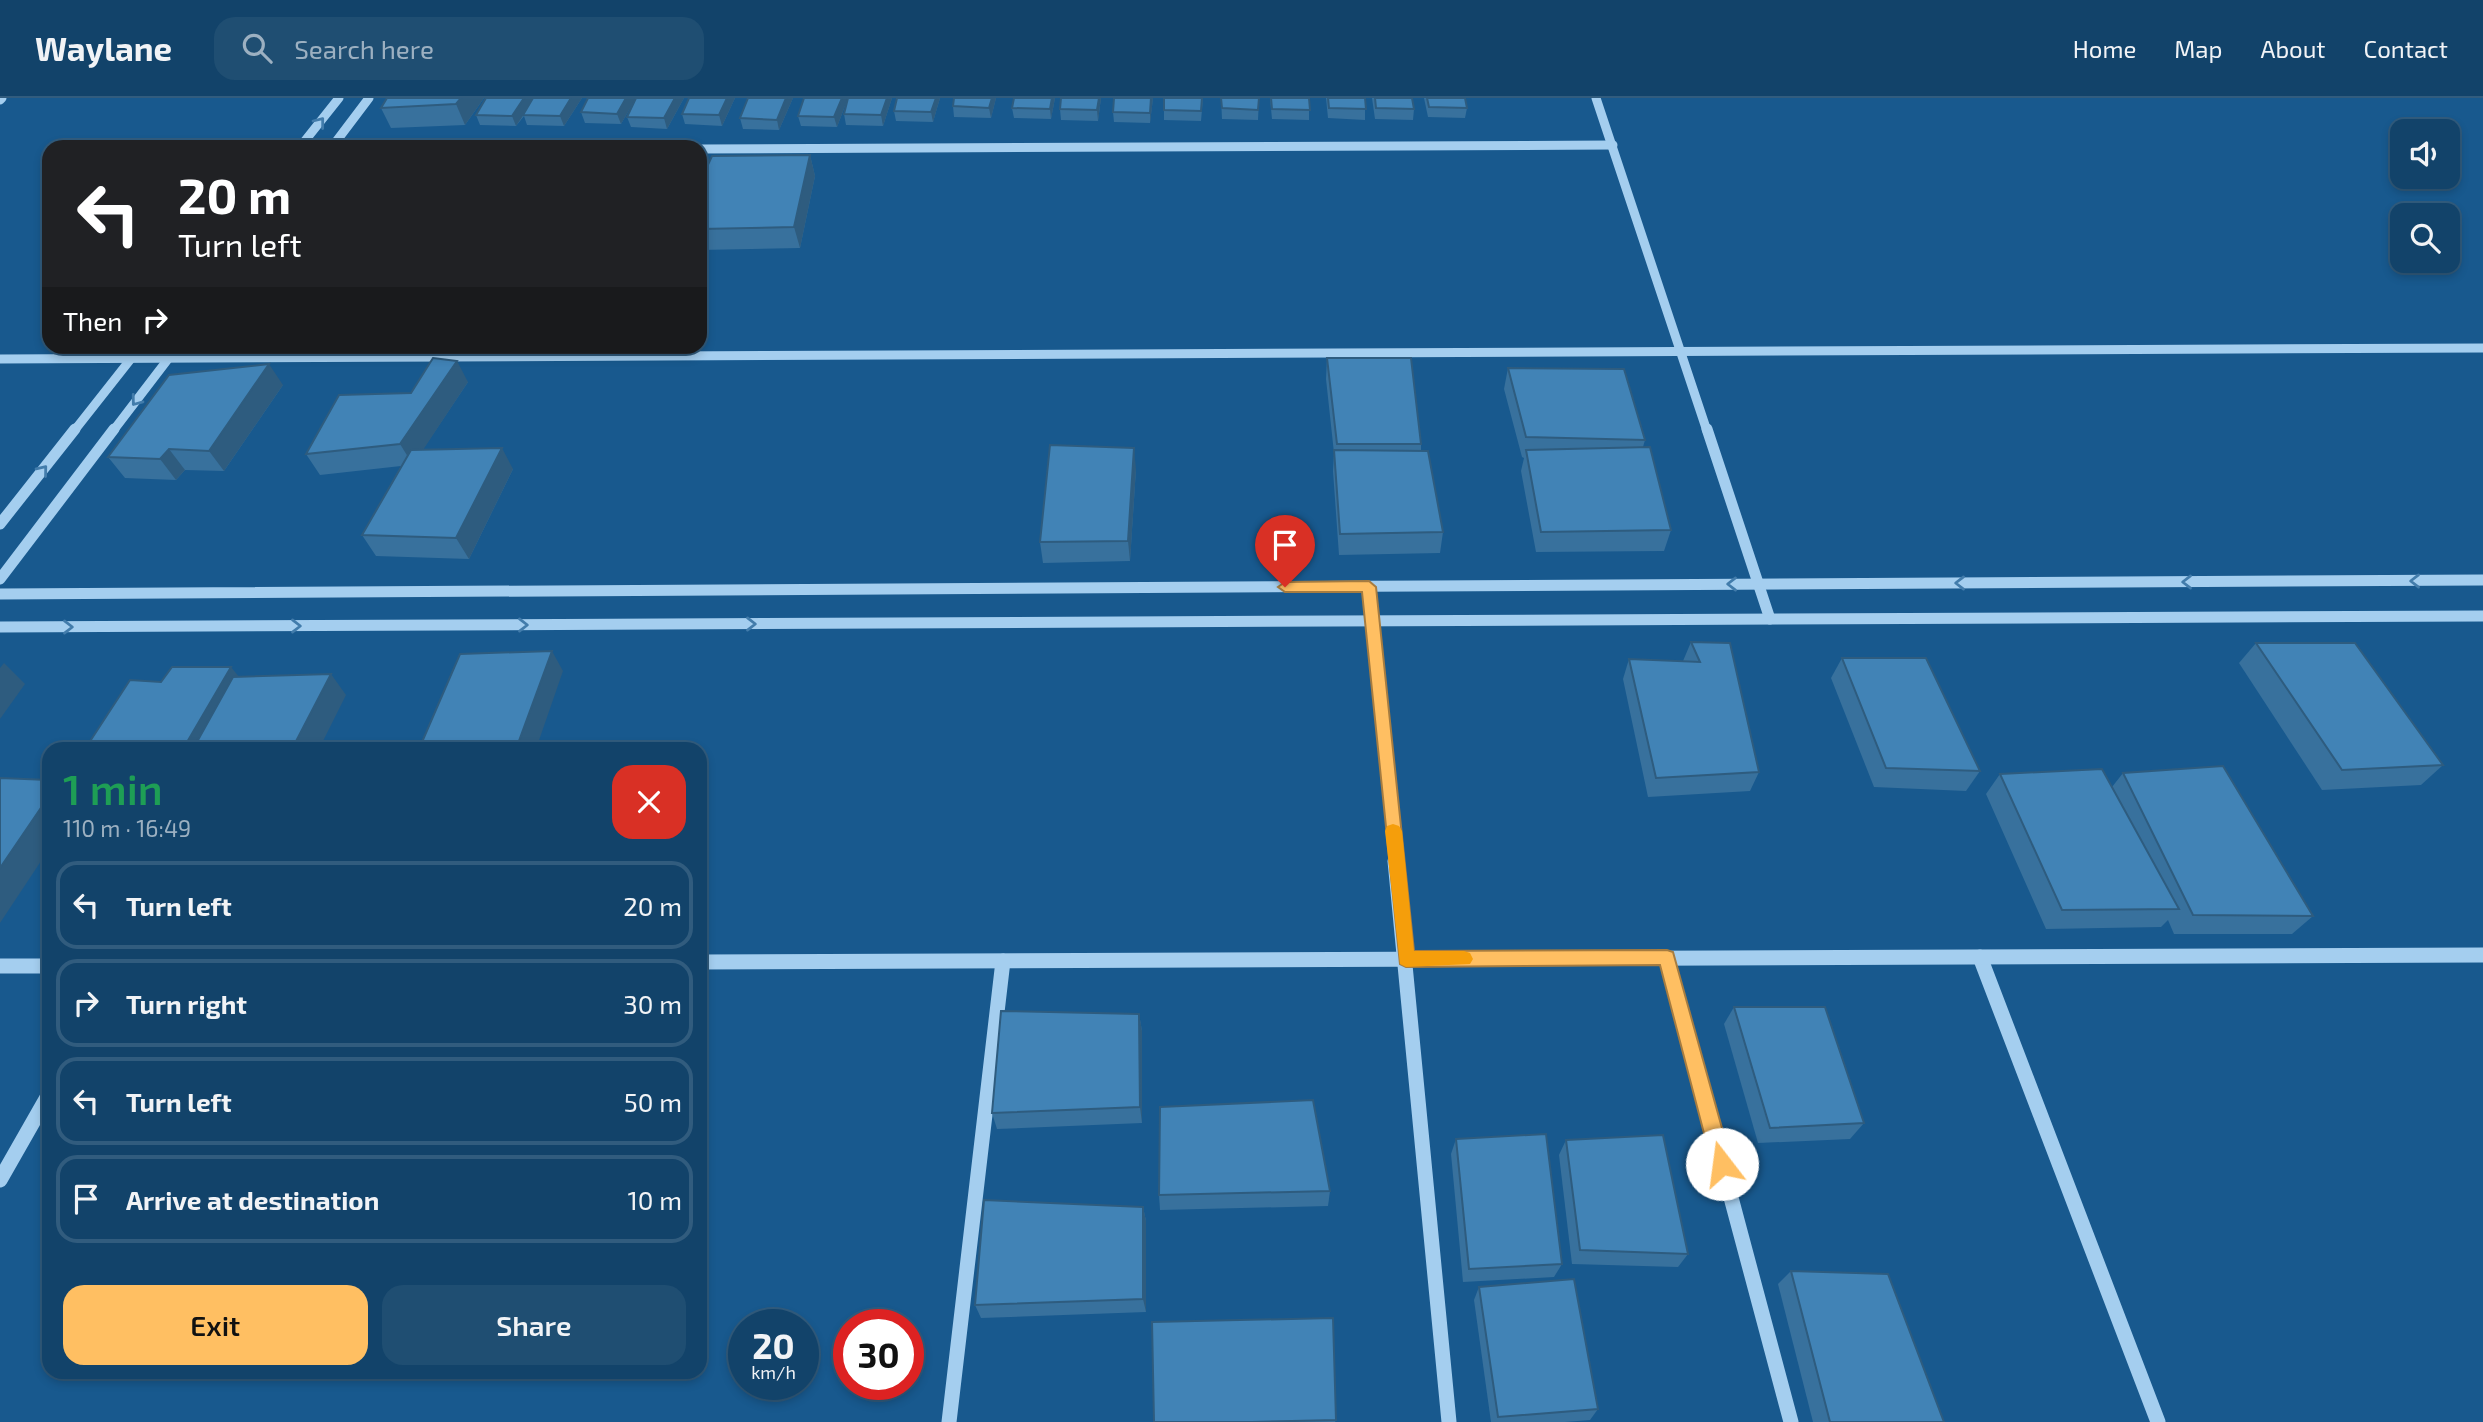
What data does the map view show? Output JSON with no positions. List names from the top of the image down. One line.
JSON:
{"page":{"header":"Waylane","search":"Search here","nav":["Home","Map","About","Contact"],"turn":["20 m","Turn left"],"then":"Then","heading":["1 min","110 m · 16:49"],"list":[{"name":"Turn left","value":"20 m"},{"name":"Turn right","value":"30 m"},{"name":"Turn left","value":"50 m"},{"name":"Arrive at destination","value":"10 m"}],"buttons":["Exit","Share"],"speed":"20 km/h","limit":"30"}}
